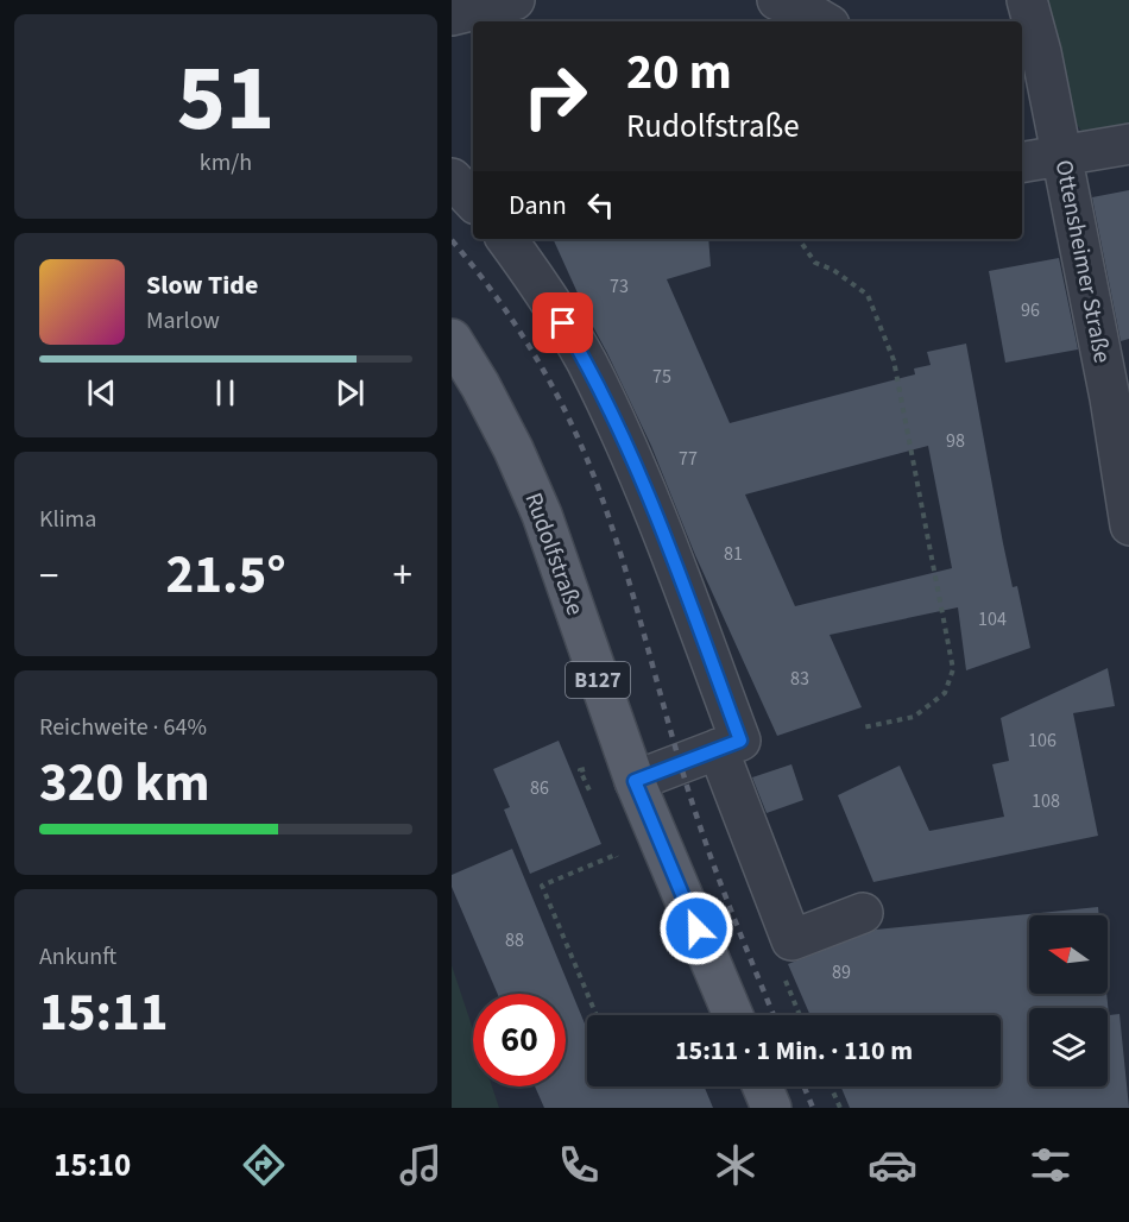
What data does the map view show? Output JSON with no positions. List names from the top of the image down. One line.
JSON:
{"streets":{"main road":["Rudolfstraße","B127"],"street":["Ottensheimer Straße"]},"house_numbers":["73","96","75","98","77","81","104","83","106","86","108","88","89"],"north":"left","page":{"tile":[["51","km/h"],"Klima",["Reichweite · 64%","320 km"],["Ankunft","15:11"]],"turn":["20 m","Rudolfstraße"],"then":"Dann","song":["Slow Tide","Marlow"],"heat":["−","21.5°","+"],"limit":"60","trip":"15:11 · 1 Min. · 110 m","tabs":"15:10"}}
